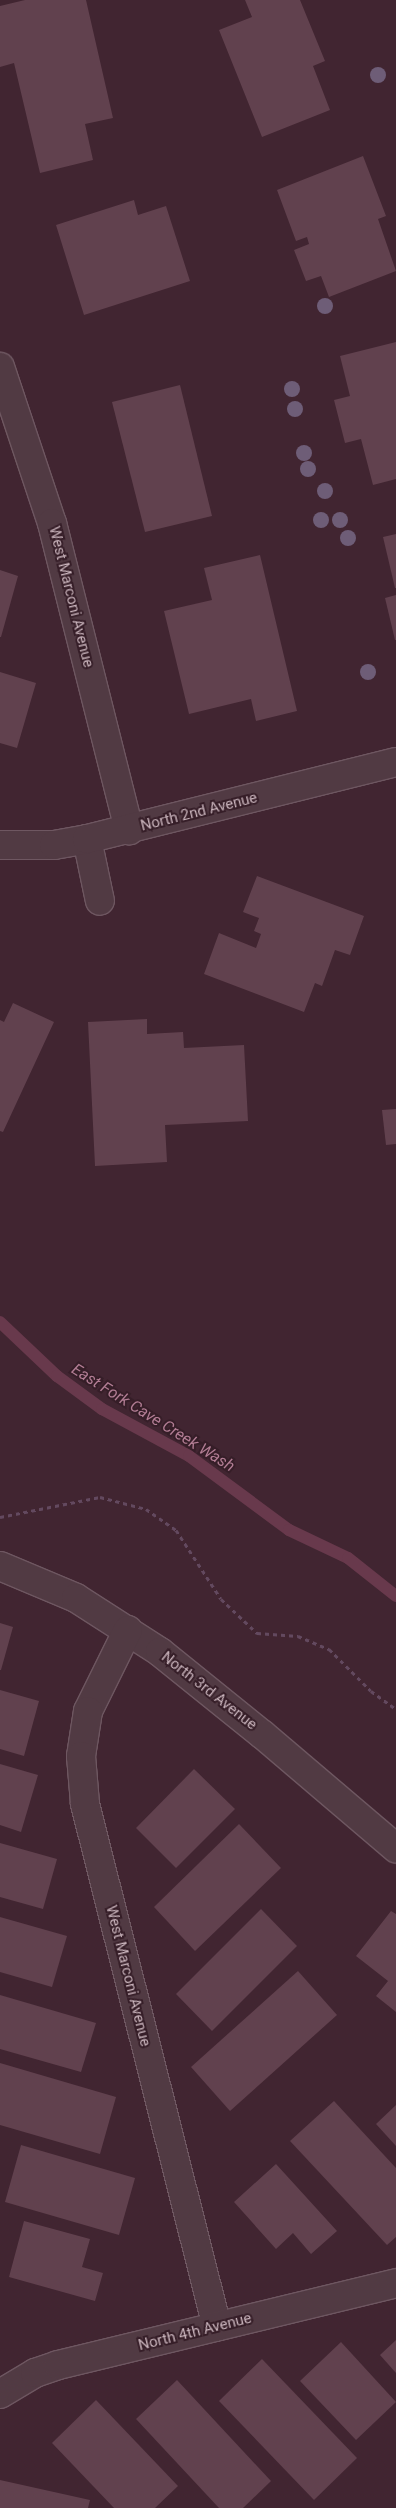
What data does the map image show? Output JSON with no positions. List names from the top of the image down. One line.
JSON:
{"streets":{"street":["West Marconi Avenue","North 2nd Avenue","North 3rd Avenue","North 4th Avenue"]},"crossings":[["West Marconi Avenue","North 2nd Avenue"],["West Marconi Avenue","North 3rd Avenue"],["West Marconi Avenue","North 4th Avenue"]],"water":["East Fork Cave Creek Wash"]}
